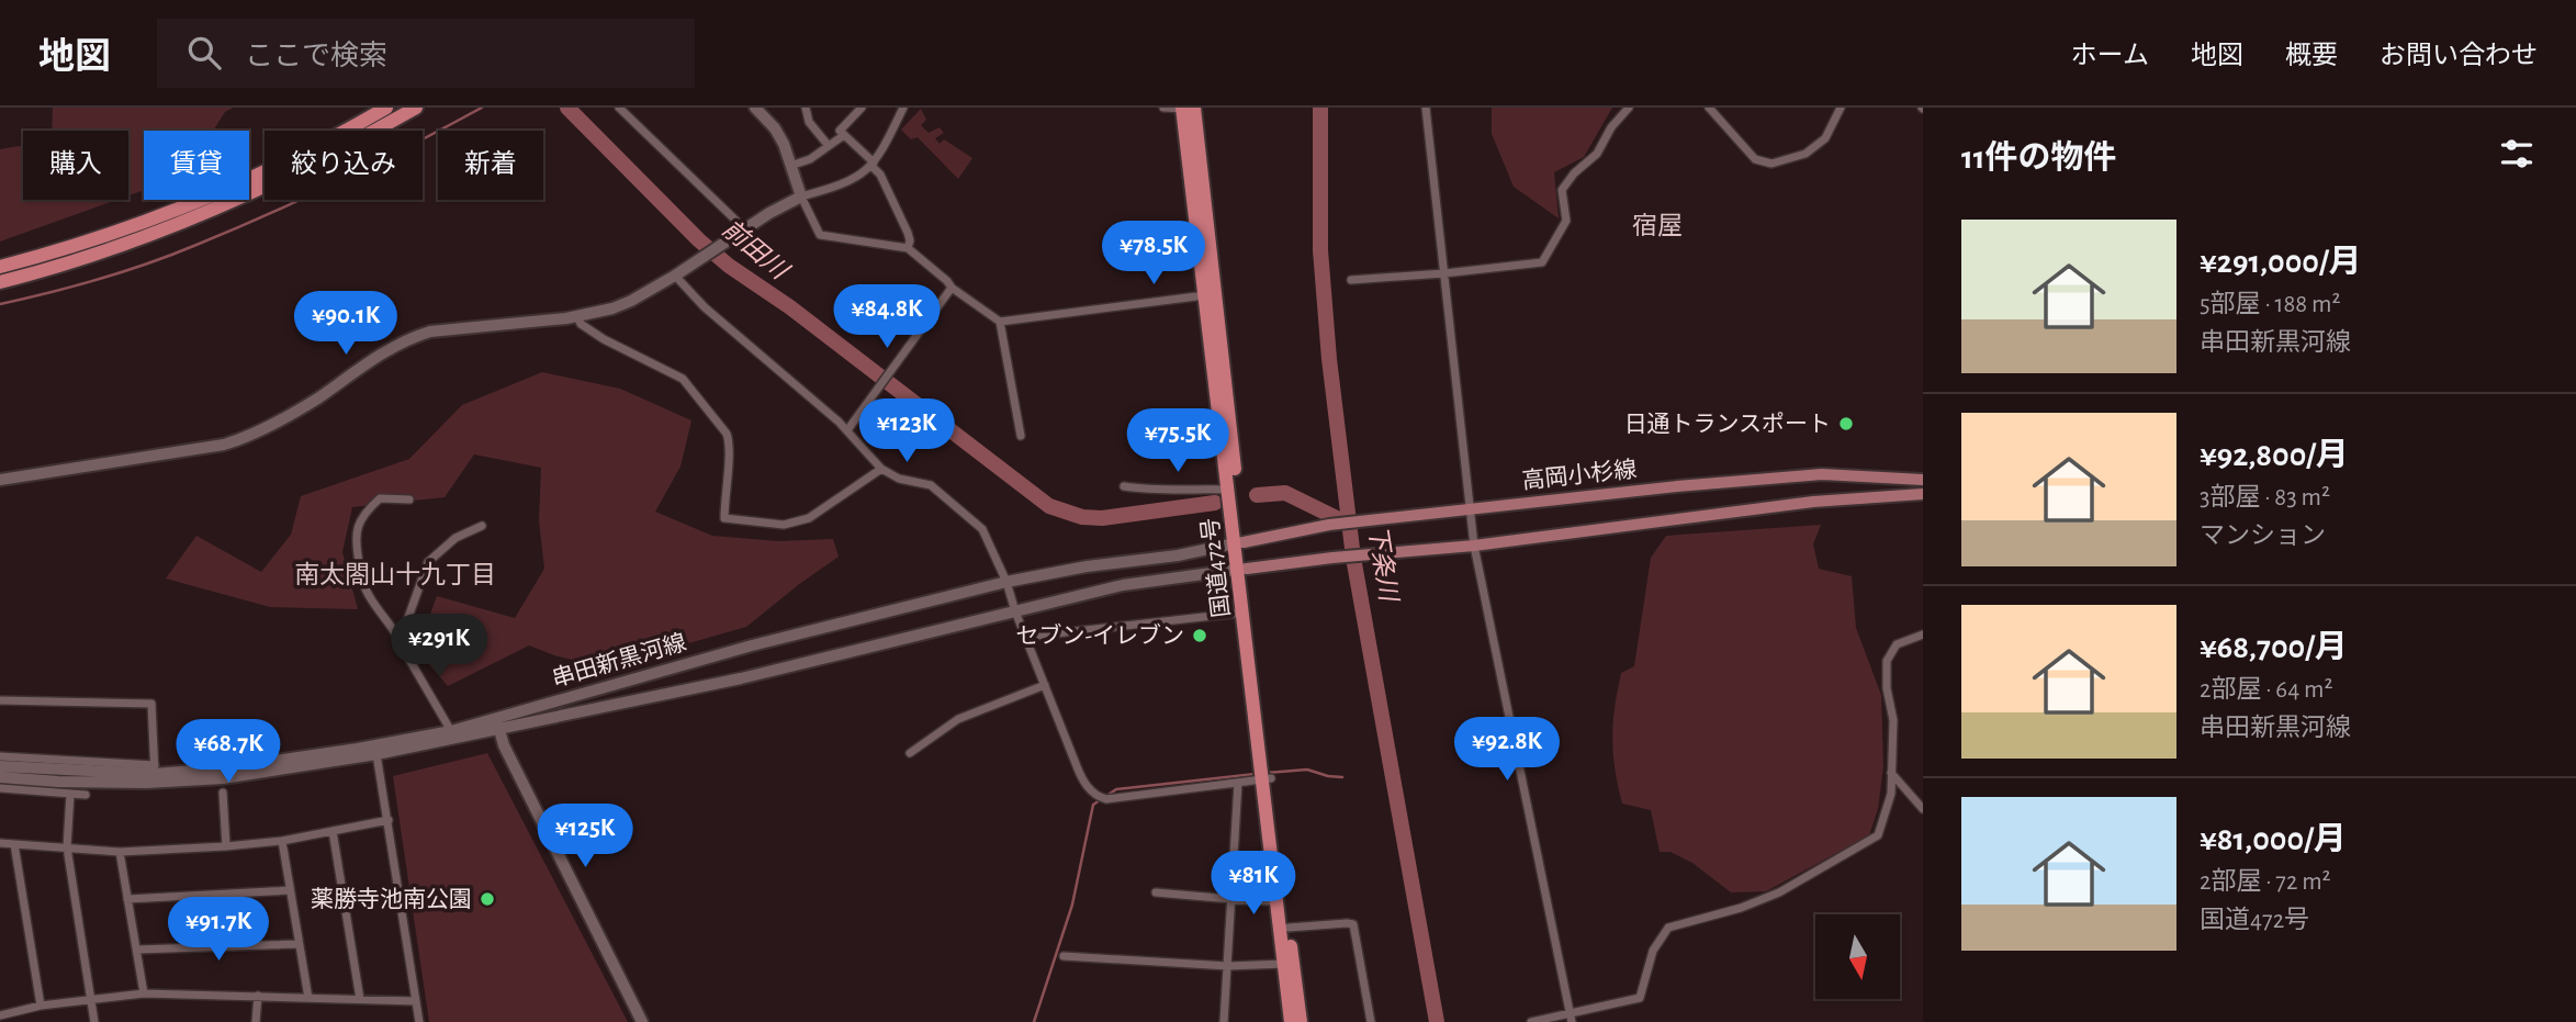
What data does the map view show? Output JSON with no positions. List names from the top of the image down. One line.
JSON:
{"streets":{"highway":["国道472号"],"main road":["高岡小杉線","串田新黒河線"]},"crossings":[["高岡小杉線","国道472号"],["高岡小杉線","串田新黒河線"],["国道472号","串田新黒河線"]],"districts":["宿屋","南太閤山十九丁目"],"water":["前田川","下条川"],"places":["日通トランスポート","セブン-イレブン","薬勝寺池南公園"],"north":"bottom","page":{"header":"地図","search":"ここで検索","nav":["ホーム","地図","概要","お問い合わせ"],"heading":"11件の物件","chip":["購入","賃貸","絞り込み","新着"],"list":[{"name":"¥291,000/月","note":"5部屋 · 188 m² · 串田新黒河線"},{"name":"¥92,800/月","note":"3部屋 · 83 m² · マンション"},{"name":"¥68,700/月","note":"2部屋 · 64 m² · 串田新黒河線"},{"name":"¥81,000/月","note":"2部屋 · 72 m² · 国道472号"}],"price":["¥78.5K","¥84.8K","¥90.1K","¥123K","¥75.5K","¥291K","¥92.8K","¥68.7K","¥125K","¥81K","¥91.7K"]}}
